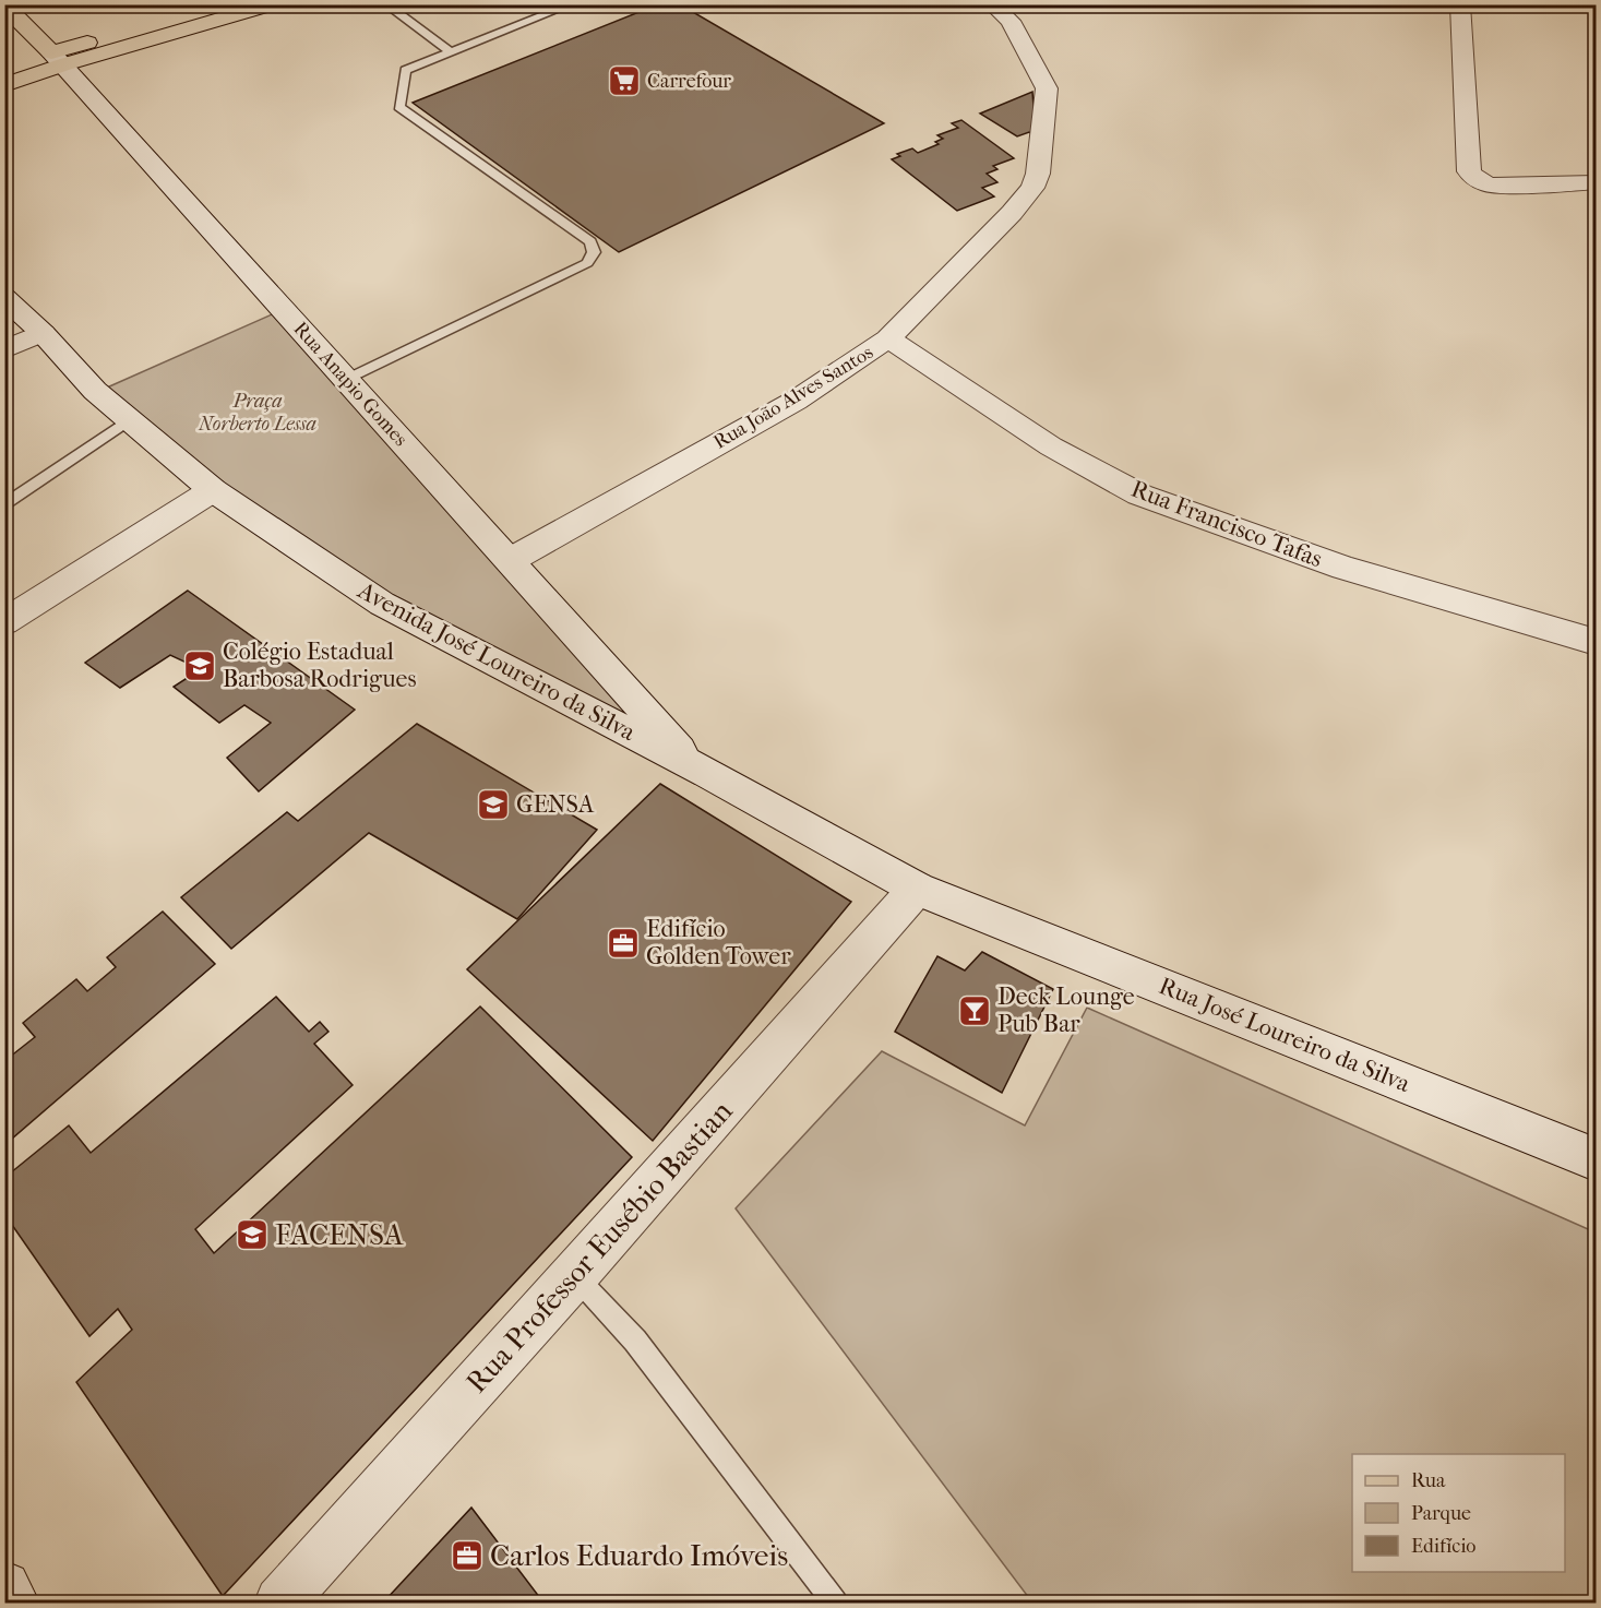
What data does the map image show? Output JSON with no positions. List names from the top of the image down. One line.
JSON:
{"streets":{"main road":["Rua Anapio Gomes"],"street":["Rua João Alves Santos","Rua Francisco Tafas","Avenida José Loureiro da Silva","Rua José Loureiro da Silva","Rua Professor Eusébio Bastian"]},"crossings":[["Rua Anapio Gomes","Rua João Alves Santos"],["Rua Anapio Gomes","Avenida José Loureiro da Silva"],["Rua Anapio Gomes","Rua José Loureiro da Silva"],["Rua João Alves Santos","Rua Francisco Tafas"],["Avenida José Loureiro da Silva","Rua José Loureiro da Silva"],["Rua José Loureiro da Silva","Rua Professor Eusébio Bastian"]],"parks":["Praça Norberto Lessa"],"places":{"supermarket":["Carrefour"],"school or university":["Colégio Estadual Barbosa Rodrigues","GENSA","FACENSA"],"office":["Edifício Golden Tower","Carlos Eduardo Imóveis"],"bar":["Deck Lounge Pub Bar"]},"legend":["Rua","Parque","Edifício"]}
